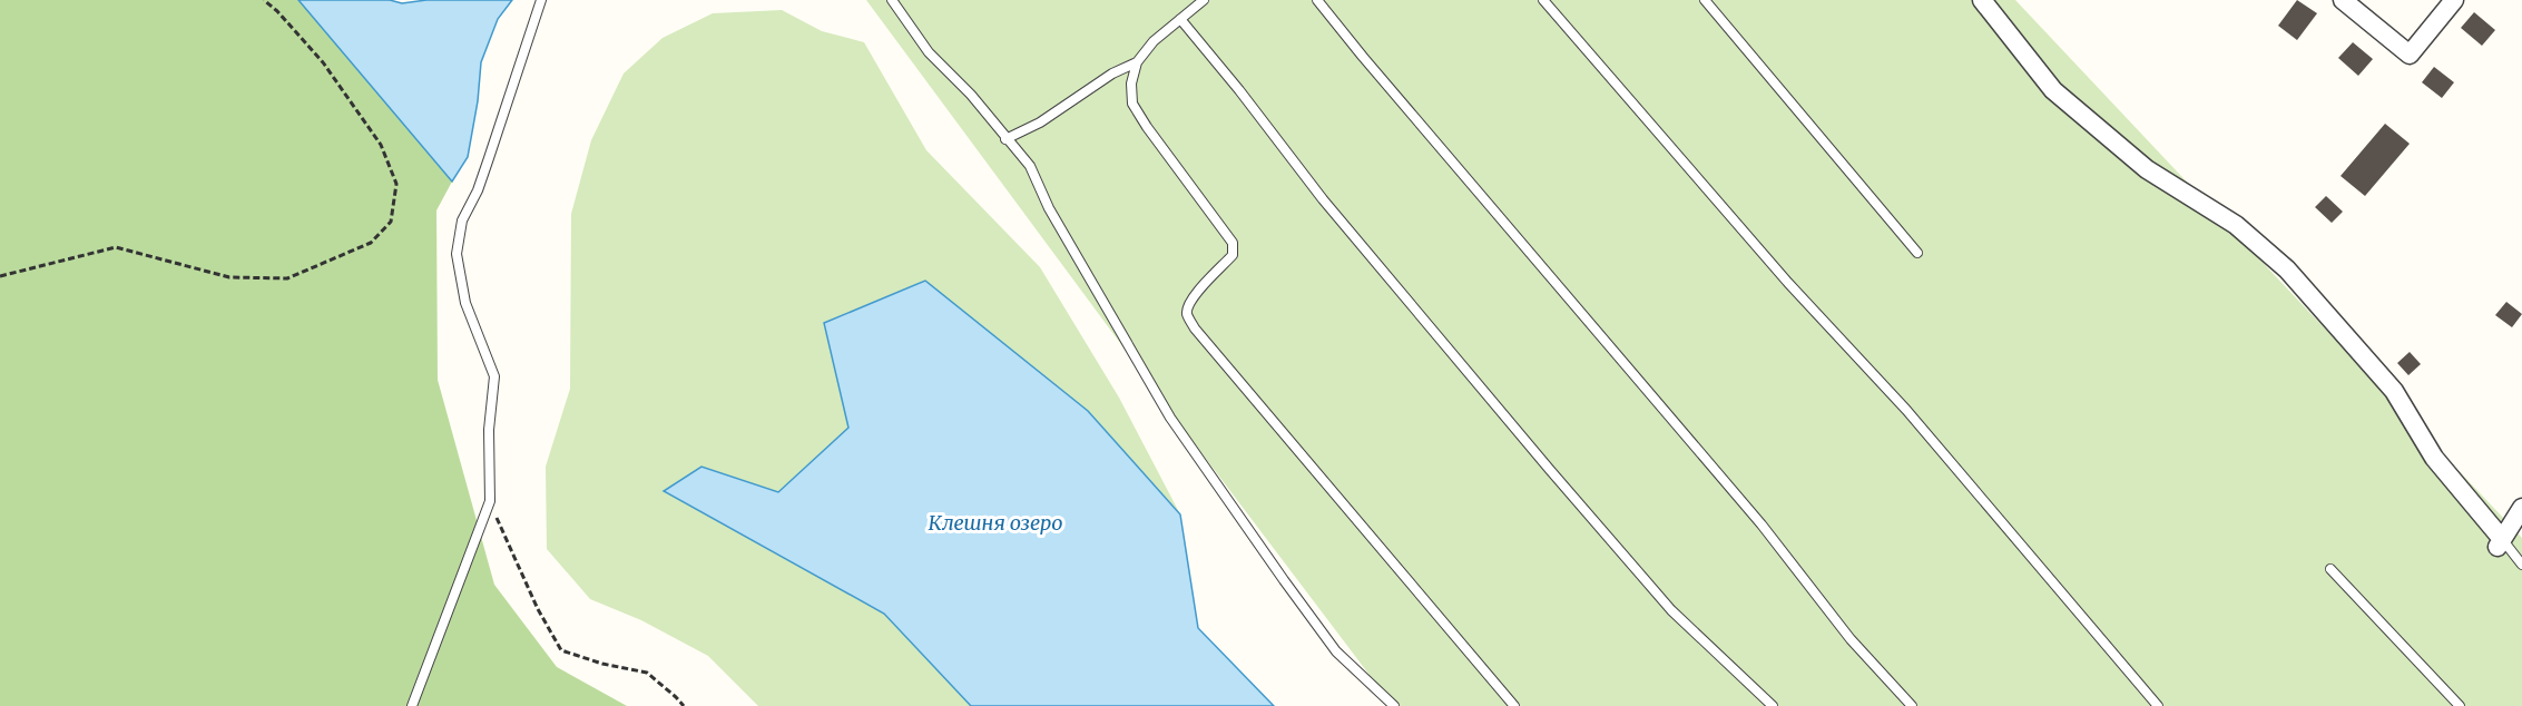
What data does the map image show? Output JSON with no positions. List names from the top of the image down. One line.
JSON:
{"water":["Клешня озеро"]}
